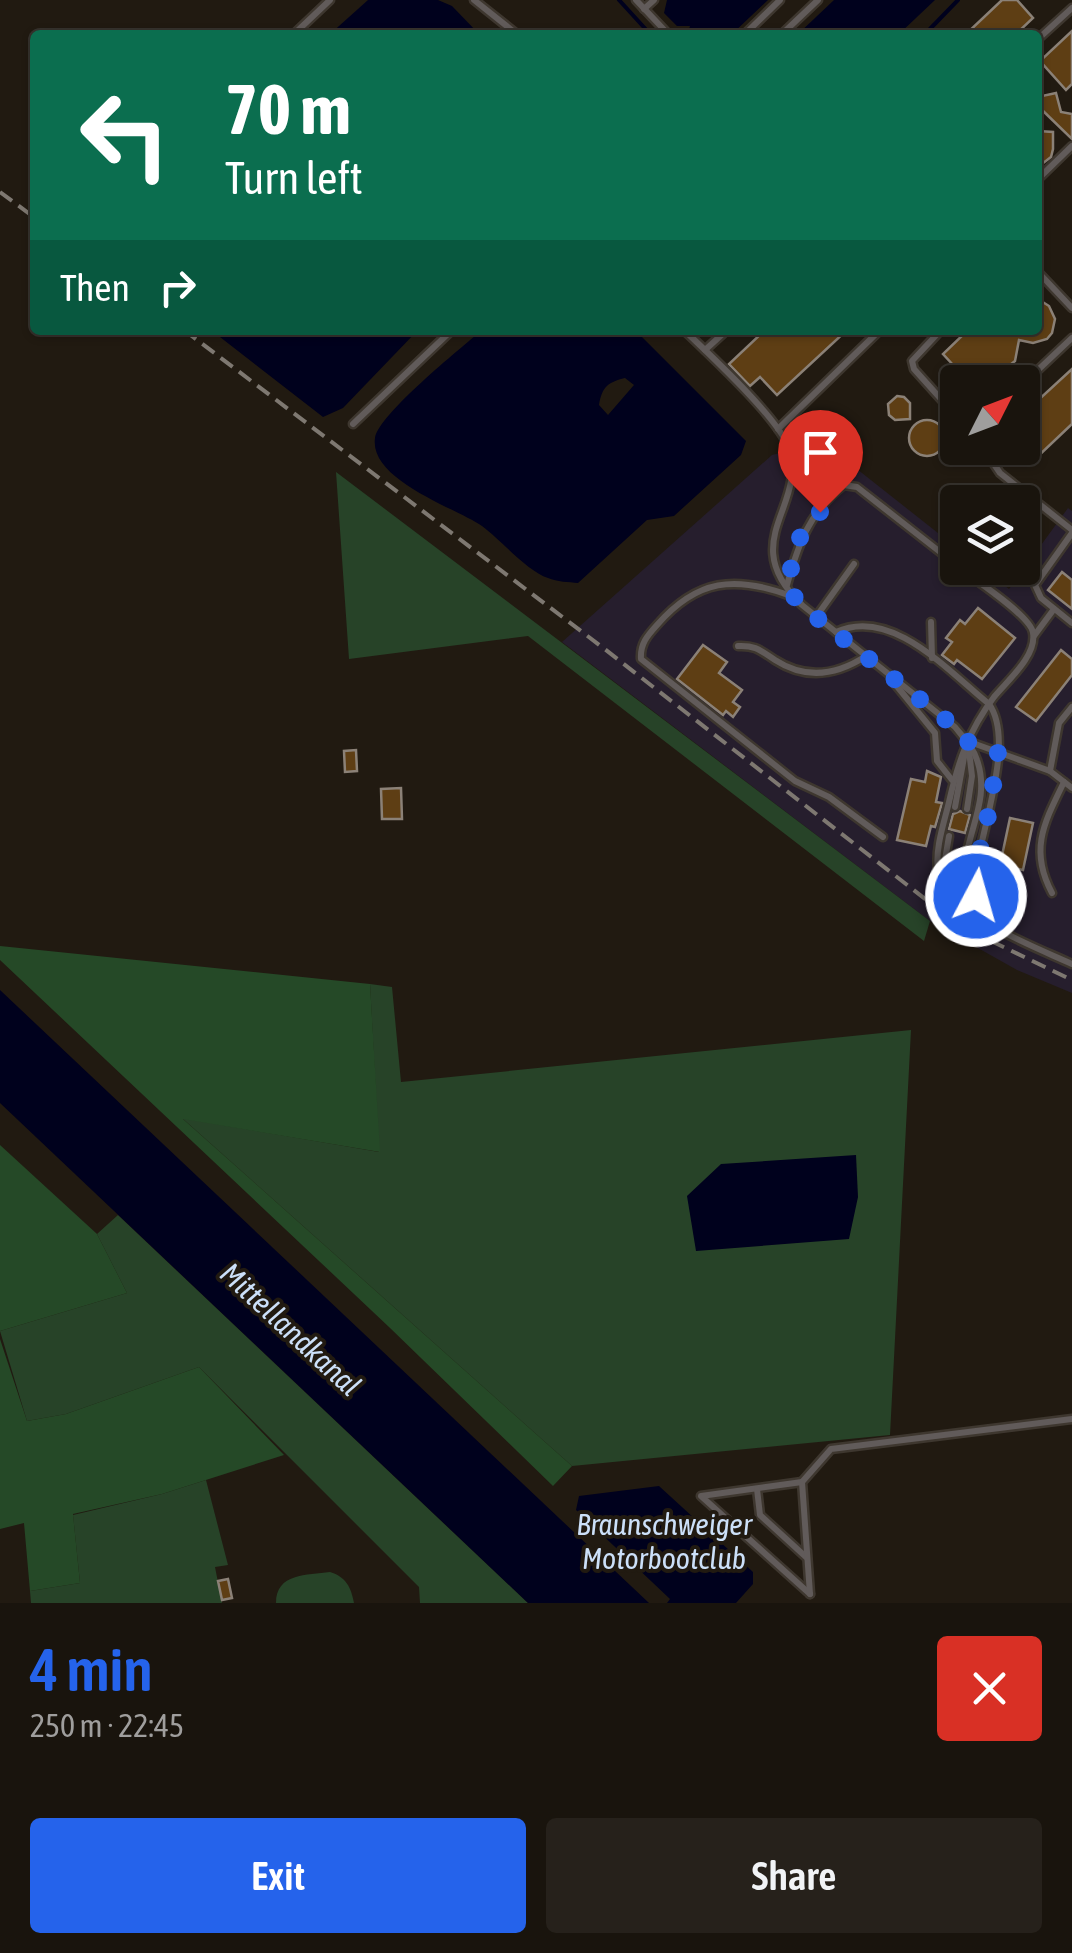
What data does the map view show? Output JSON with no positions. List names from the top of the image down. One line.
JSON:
{"water":["Mittellandkanal","Braunschweiger Motorbootclub"],"north":"top right","page":{"turn":["70 m","Turn left"],"then":"Then","heading":["4 min","250 m · 22:45"],"buttons":["Exit","Share"]}}
